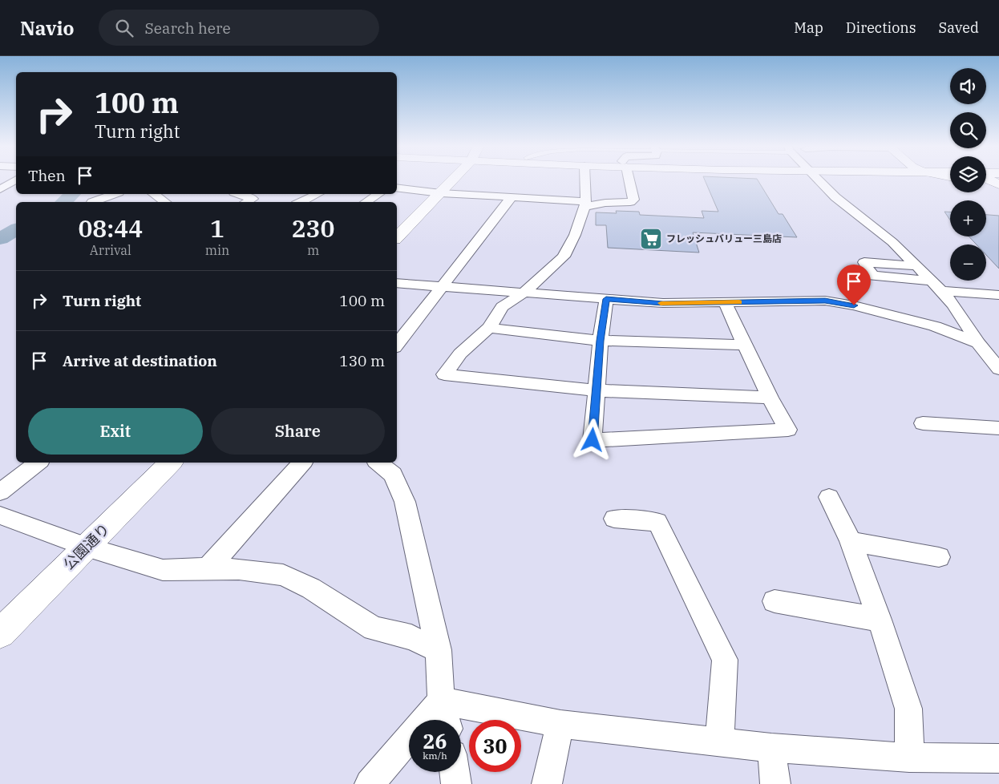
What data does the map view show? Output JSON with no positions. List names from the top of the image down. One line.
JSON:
{"streets":{"main road":["公園通り"]},"places":{"supermarket":["フレッシュバリュー三島店"]},"page":{"header":"Navio","search":"Search here","nav":["Map","Directions","Saved"],"map_buttons":["+","−"],"turn":["100 m","Turn right"],"then":"Then","eta":["08:44","Arrival","1","min","230","m"],"list":[{"name":"Turn right","value":"100 m"},{"name":"Arrive at destination","value":"130 m"}],"buttons":["Exit","Share"],"speed":"26 km/h","limit":"30"}}
